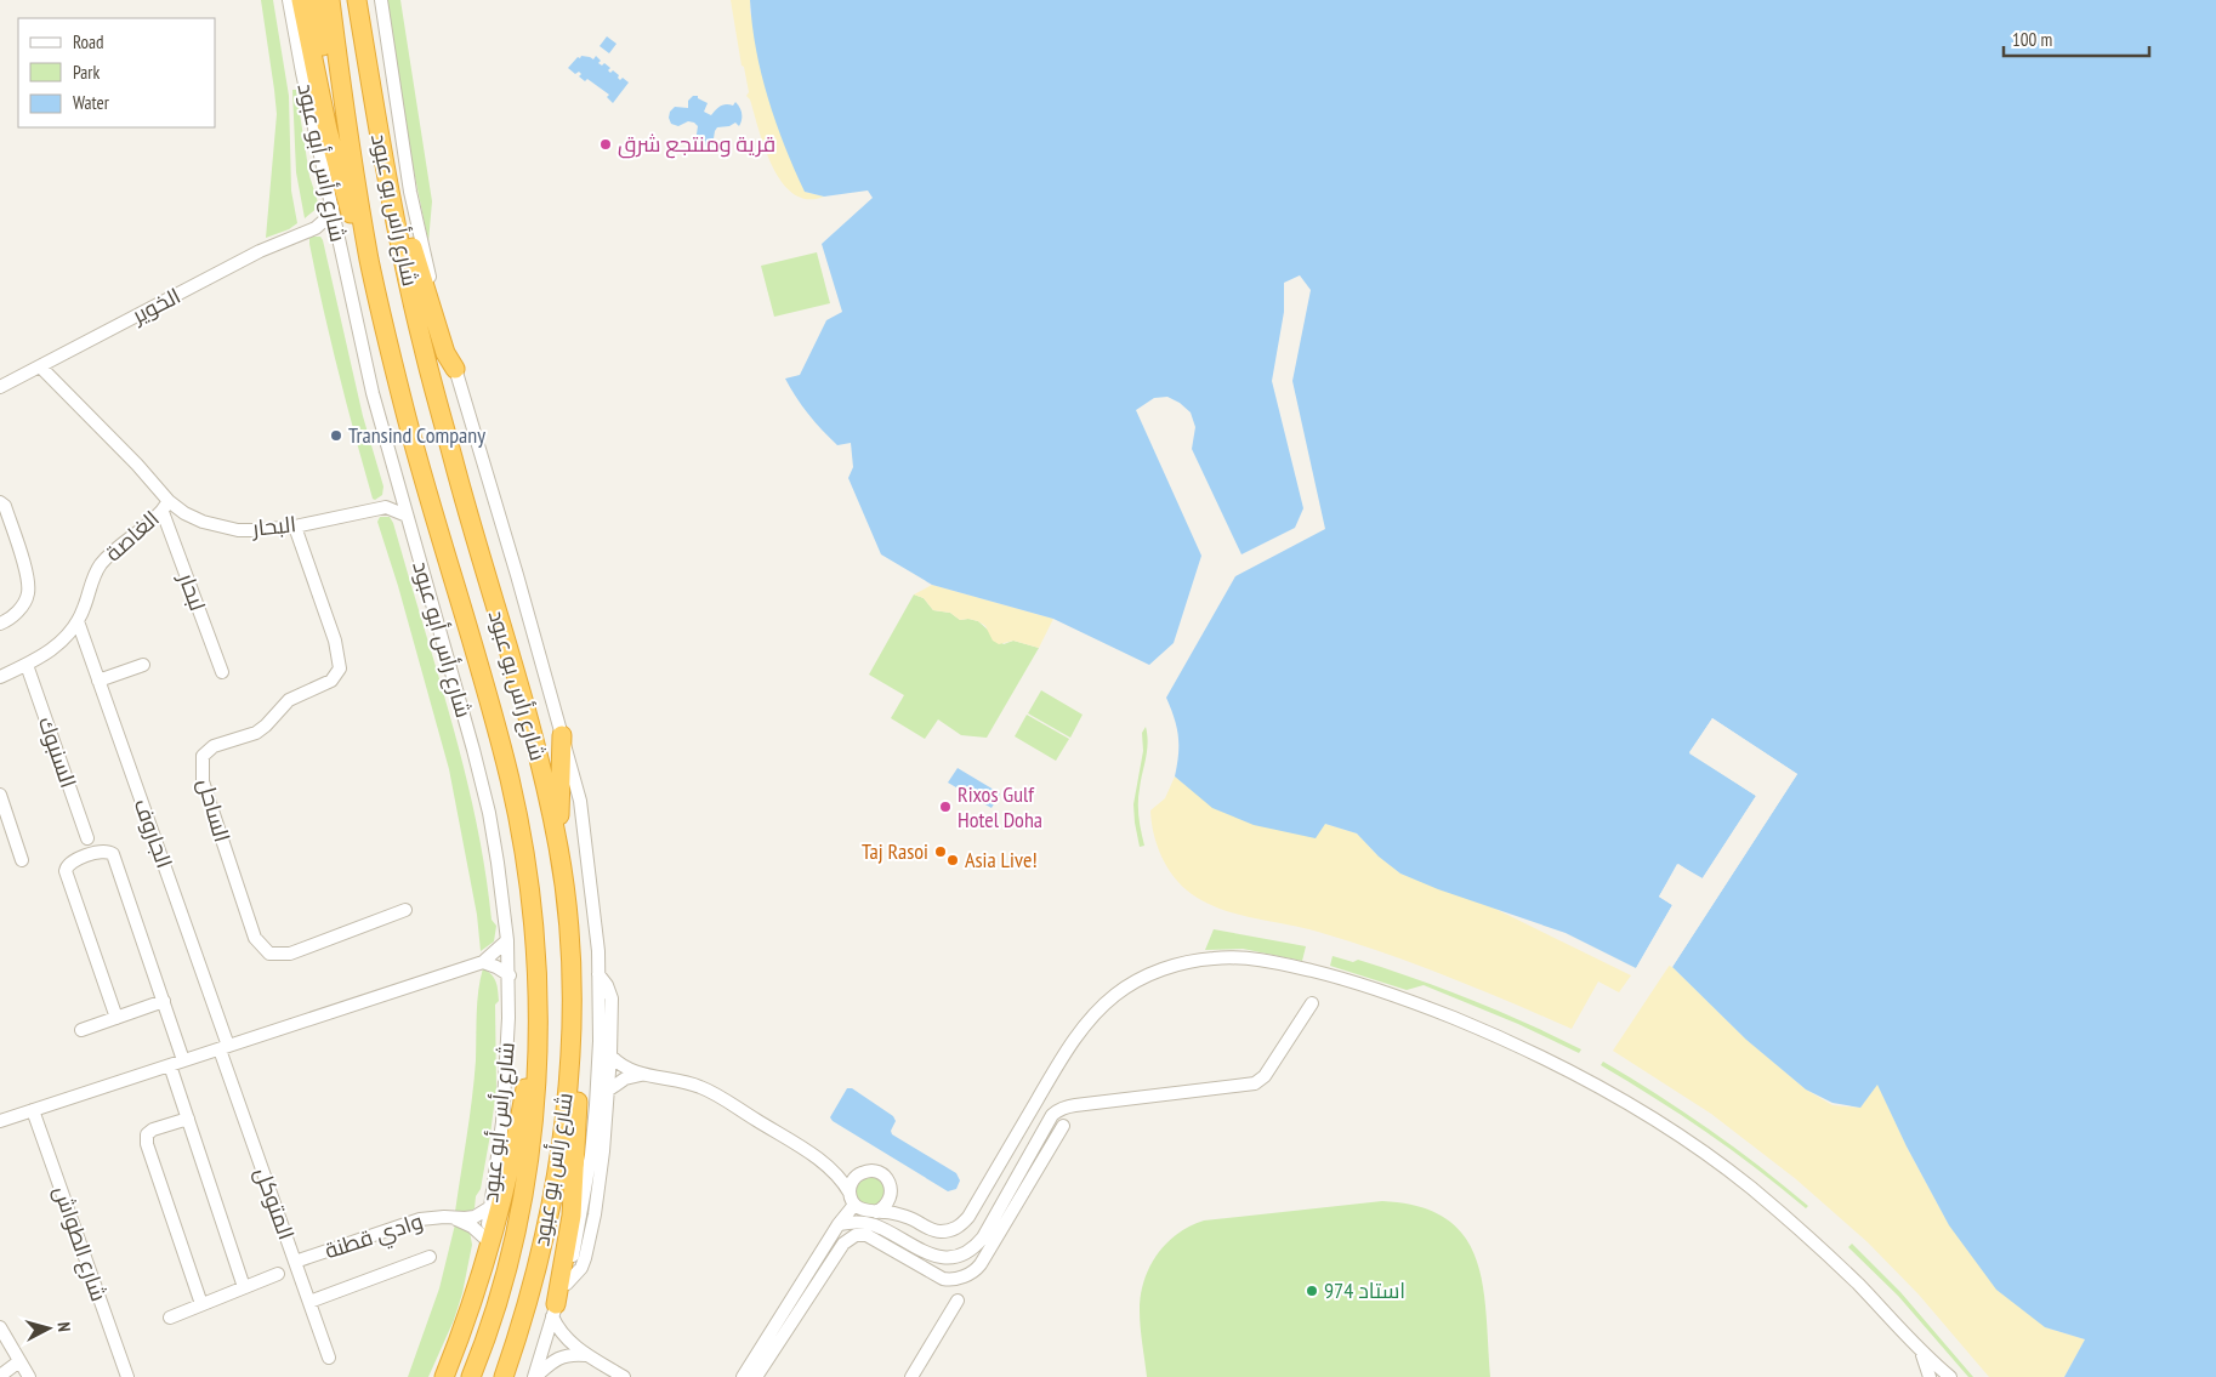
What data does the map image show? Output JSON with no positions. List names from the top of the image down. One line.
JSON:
{"streets":{"highway":["شارع رأس بو عبود"],"street":["شارع رأس أبو عبود","الخوير","البحار","الغاصة","لبحار","السنبوك","الساحل","الجاروف","المتوكل","وادي قطنة","شارع الطواش"]},"crossings":[["شارع رأس أبو عبود","الخوير"],["شارع رأس أبو عبود","وادي قطنة"],["الخوير","الغاصة"],["البحار","الغاصة"],["البحار","لبحار"],["البحار","الساحل"],["الغاصة","لبحار"],["الغاصة","السنبوك"],["الغاصة","الجاروف"],["الجاروف","المتوكل"],["المتوكل","وادي قطنة"]],"places":["قرية ومنتجع شرق","Transind Company","Rixos Gulf Hotel Doha","Taj Rasoi","Asia Live!","استاد 974"],"legend":["Road","Park","Water"],"scale_bar":"100 m","north":"right"}
